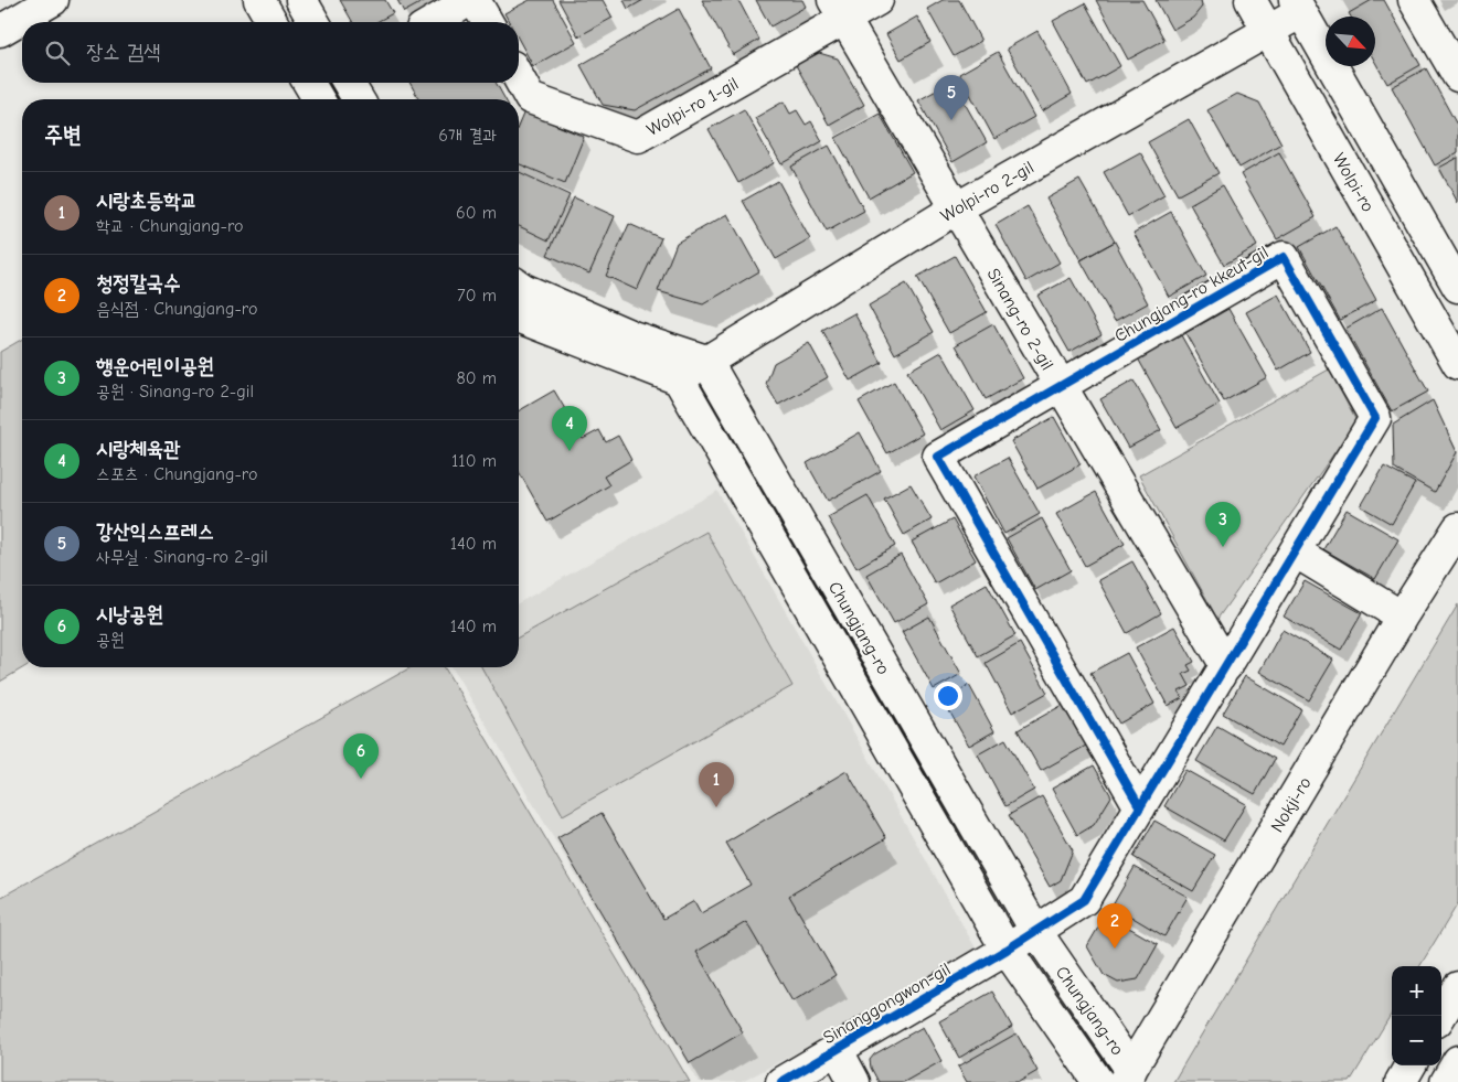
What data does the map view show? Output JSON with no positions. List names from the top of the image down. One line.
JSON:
{"streets":{"street":["Wolpi-ro 1-gil","Wolpi-ro","Wolpi-ro 2-gil","Chungjang-ro kkeut-gil","Sinang-ro 2-gil","Chungjang-ro","Nokji-ro","Sinanggongwon-gil"]},"crossings":[["Wolpi-ro 1-gil","Sinang-ro 2-gil"],["Wolpi-ro","Wolpi-ro 2-gil"],["Wolpi-ro 2-gil","Sinang-ro 2-gil"],["Wolpi-ro 2-gil","Chungjang-ro"],["Chungjang-ro kkeut-gil","Sinang-ro 2-gil"],["Chungjang-ro kkeut-gil","Chungjang-ro"],["Chungjang-ro kkeut-gil","Sinanggongwon-gil"],["Chungjang-ro","Nokji-ro"],["Chungjang-ro","Sinanggongwon-gil"]],"north":"bottom right","page":{"search":"장소 검색","pins":["5","4","3","6","1","2"],"heading":["주변","6개 결과"],"list":[{"mark":"1","name":"시랑초등학교","note":"학교 · Chungjang-ro","value":"60 m"},{"mark":"2","name":"청정칼국수","note":"음식점 · Chungjang-ro","value":"70 m"},{"mark":"3","name":"행운어린이공원","note":"공원 · Sinang-ro 2-gil","value":"80 m"},{"mark":"4","name":"시랑체육관","note":"스포츠 · Chungjang-ro","value":"110 m"},{"mark":"5","name":"강산익스프레스","note":"사무실 · Sinang-ro 2-gil","value":"140 m"},{"mark":"6","name":"시낭공원","note":"공원","value":"140 m"}],"map_buttons":["+","−"]}}
